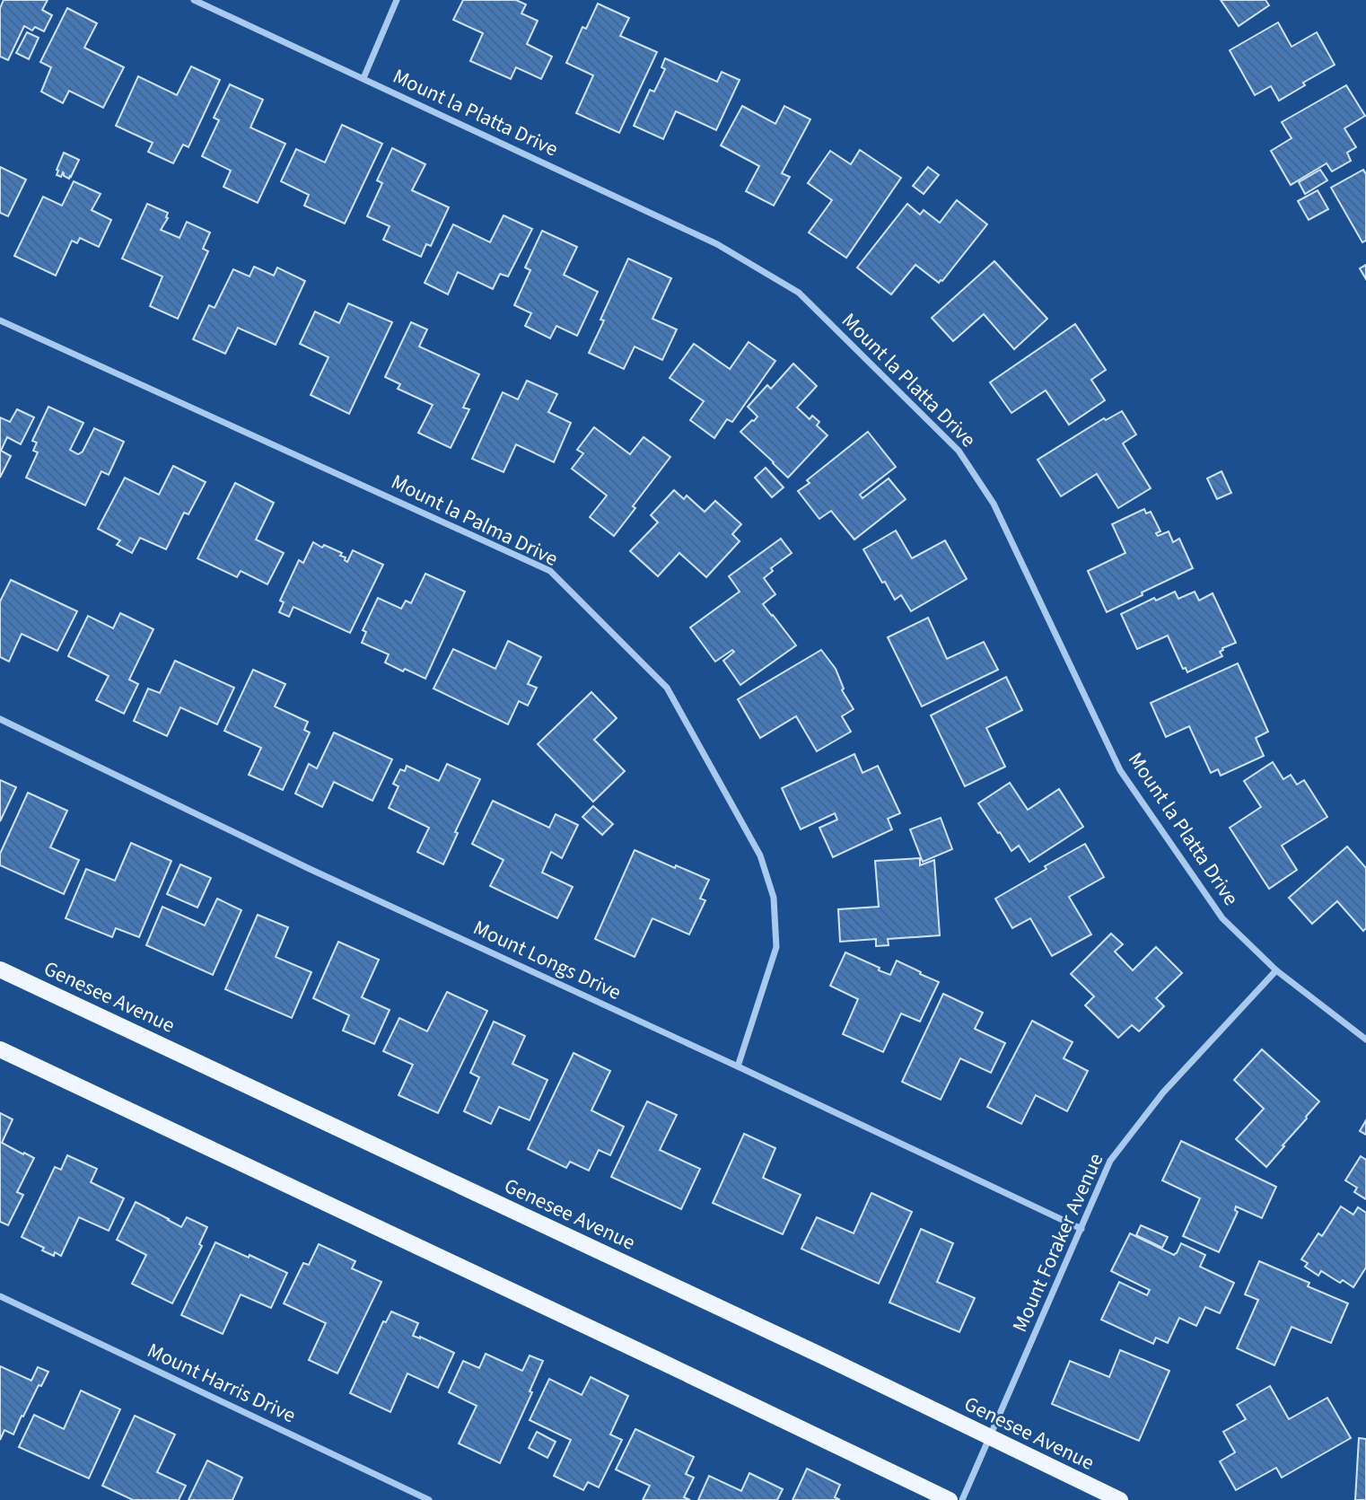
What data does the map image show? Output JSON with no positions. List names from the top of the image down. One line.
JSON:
{"streets":{"main road":["Genesee Avenue"],"street":["Mount la Platta Drive","Mount la Palma Drive","Mount Longs Drive","Mount Foraker Avenue","Mount Harris Drive"]},"crossings":[["Mount la Platta Drive","Mount Foraker Avenue"],["Mount la Palma Drive","Mount Longs Drive"],["Mount Longs Drive","Mount Foraker Avenue"],["Genesee Avenue","Mount Foraker Avenue"]]}
